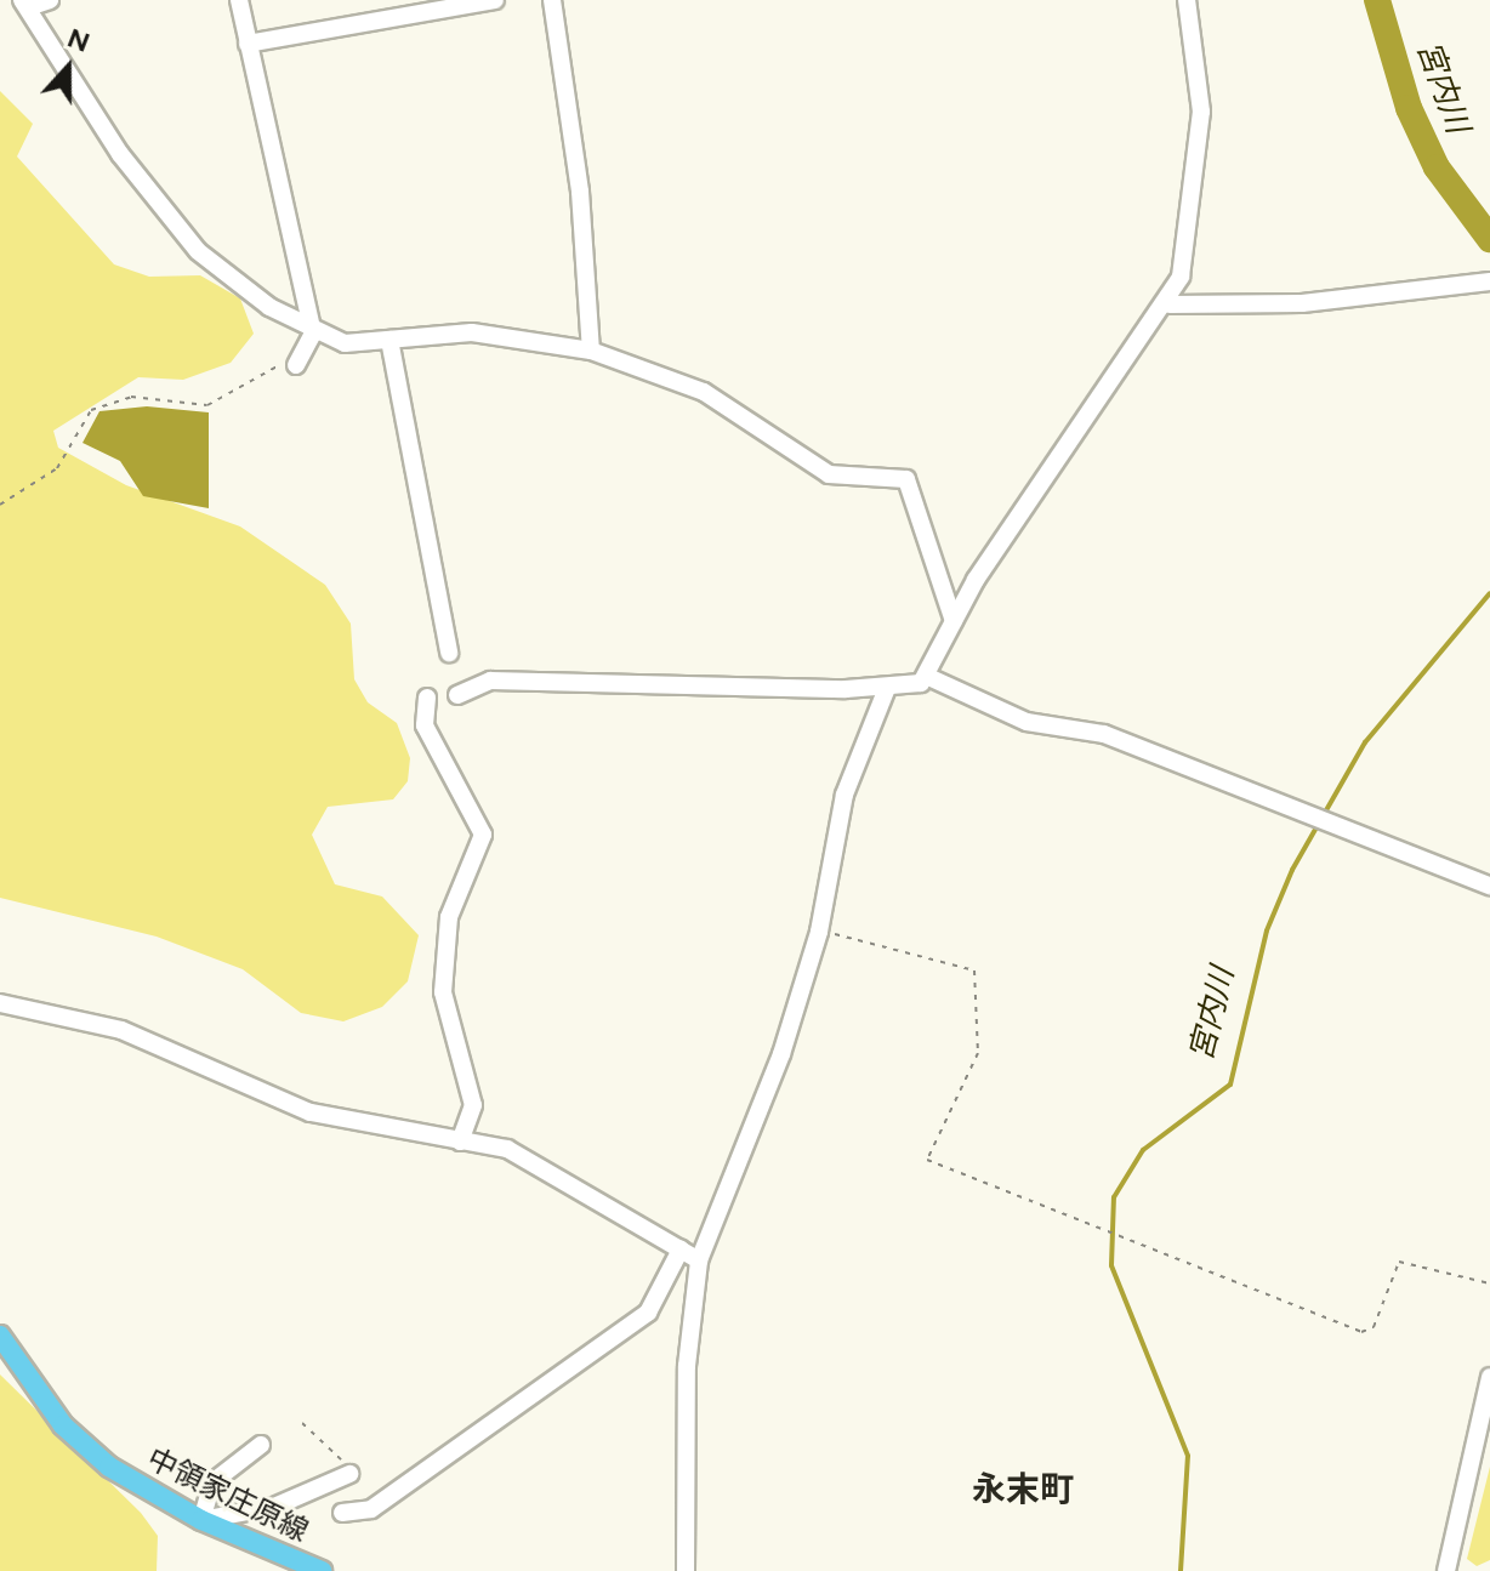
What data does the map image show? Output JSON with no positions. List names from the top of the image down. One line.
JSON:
{"streets":{"main road":["中領家庄原線"]},"districts":["永末町"],"water":["宮内川"],"north":"top"}
